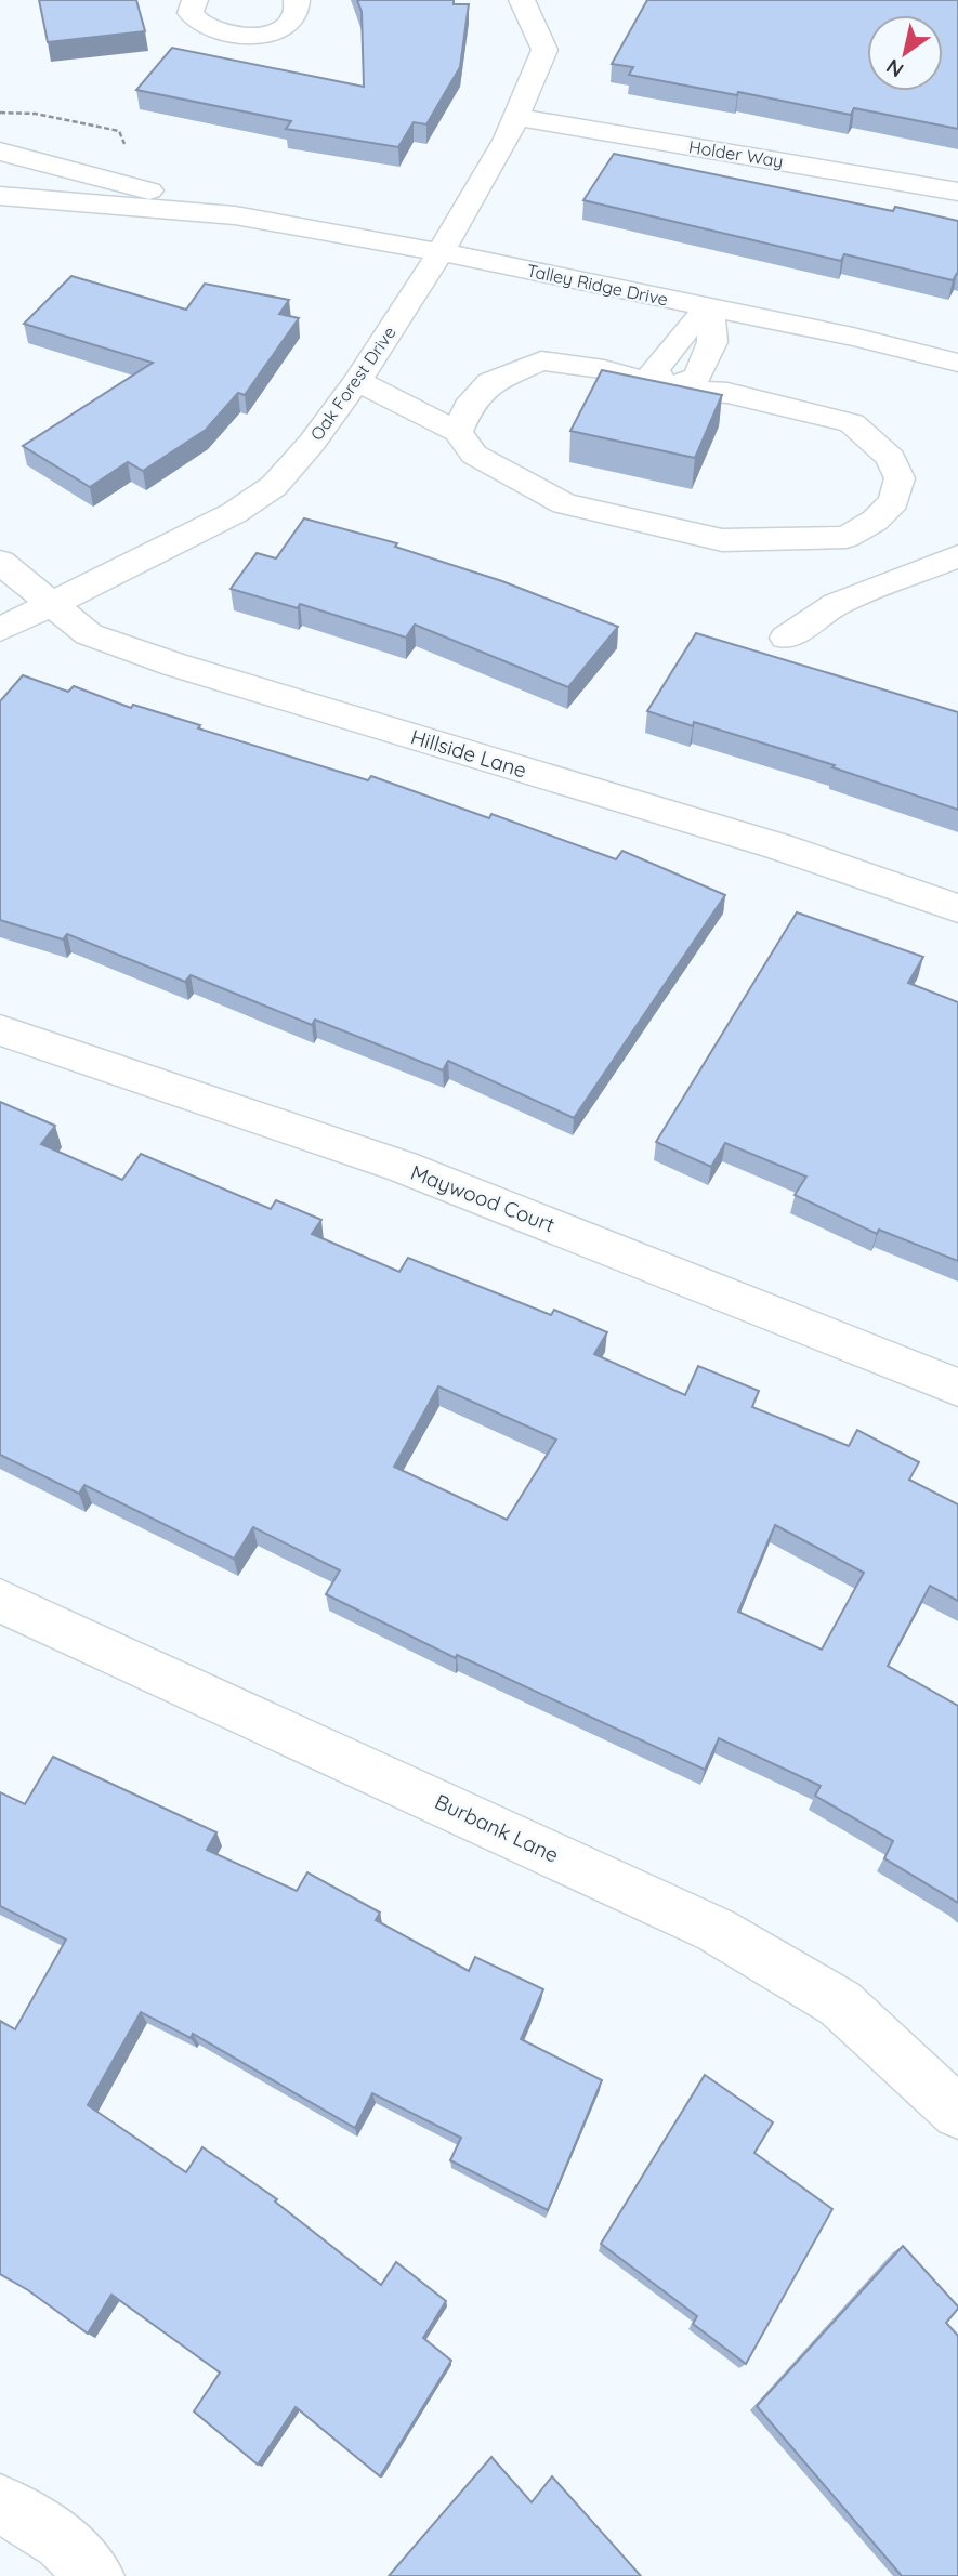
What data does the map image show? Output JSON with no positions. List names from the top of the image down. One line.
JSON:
{"streets":{"street":["Holder Way","Talley Ridge Drive","Oak Forest Drive","Hillside Lane","Maywood Court","Burbank Lane"]},"crossings":[["Holder Way","Oak Forest Drive"],["Talley Ridge Drive","Oak Forest Drive"],["Oak Forest Drive","Hillside Lane"]],"north":"bottom left"}
